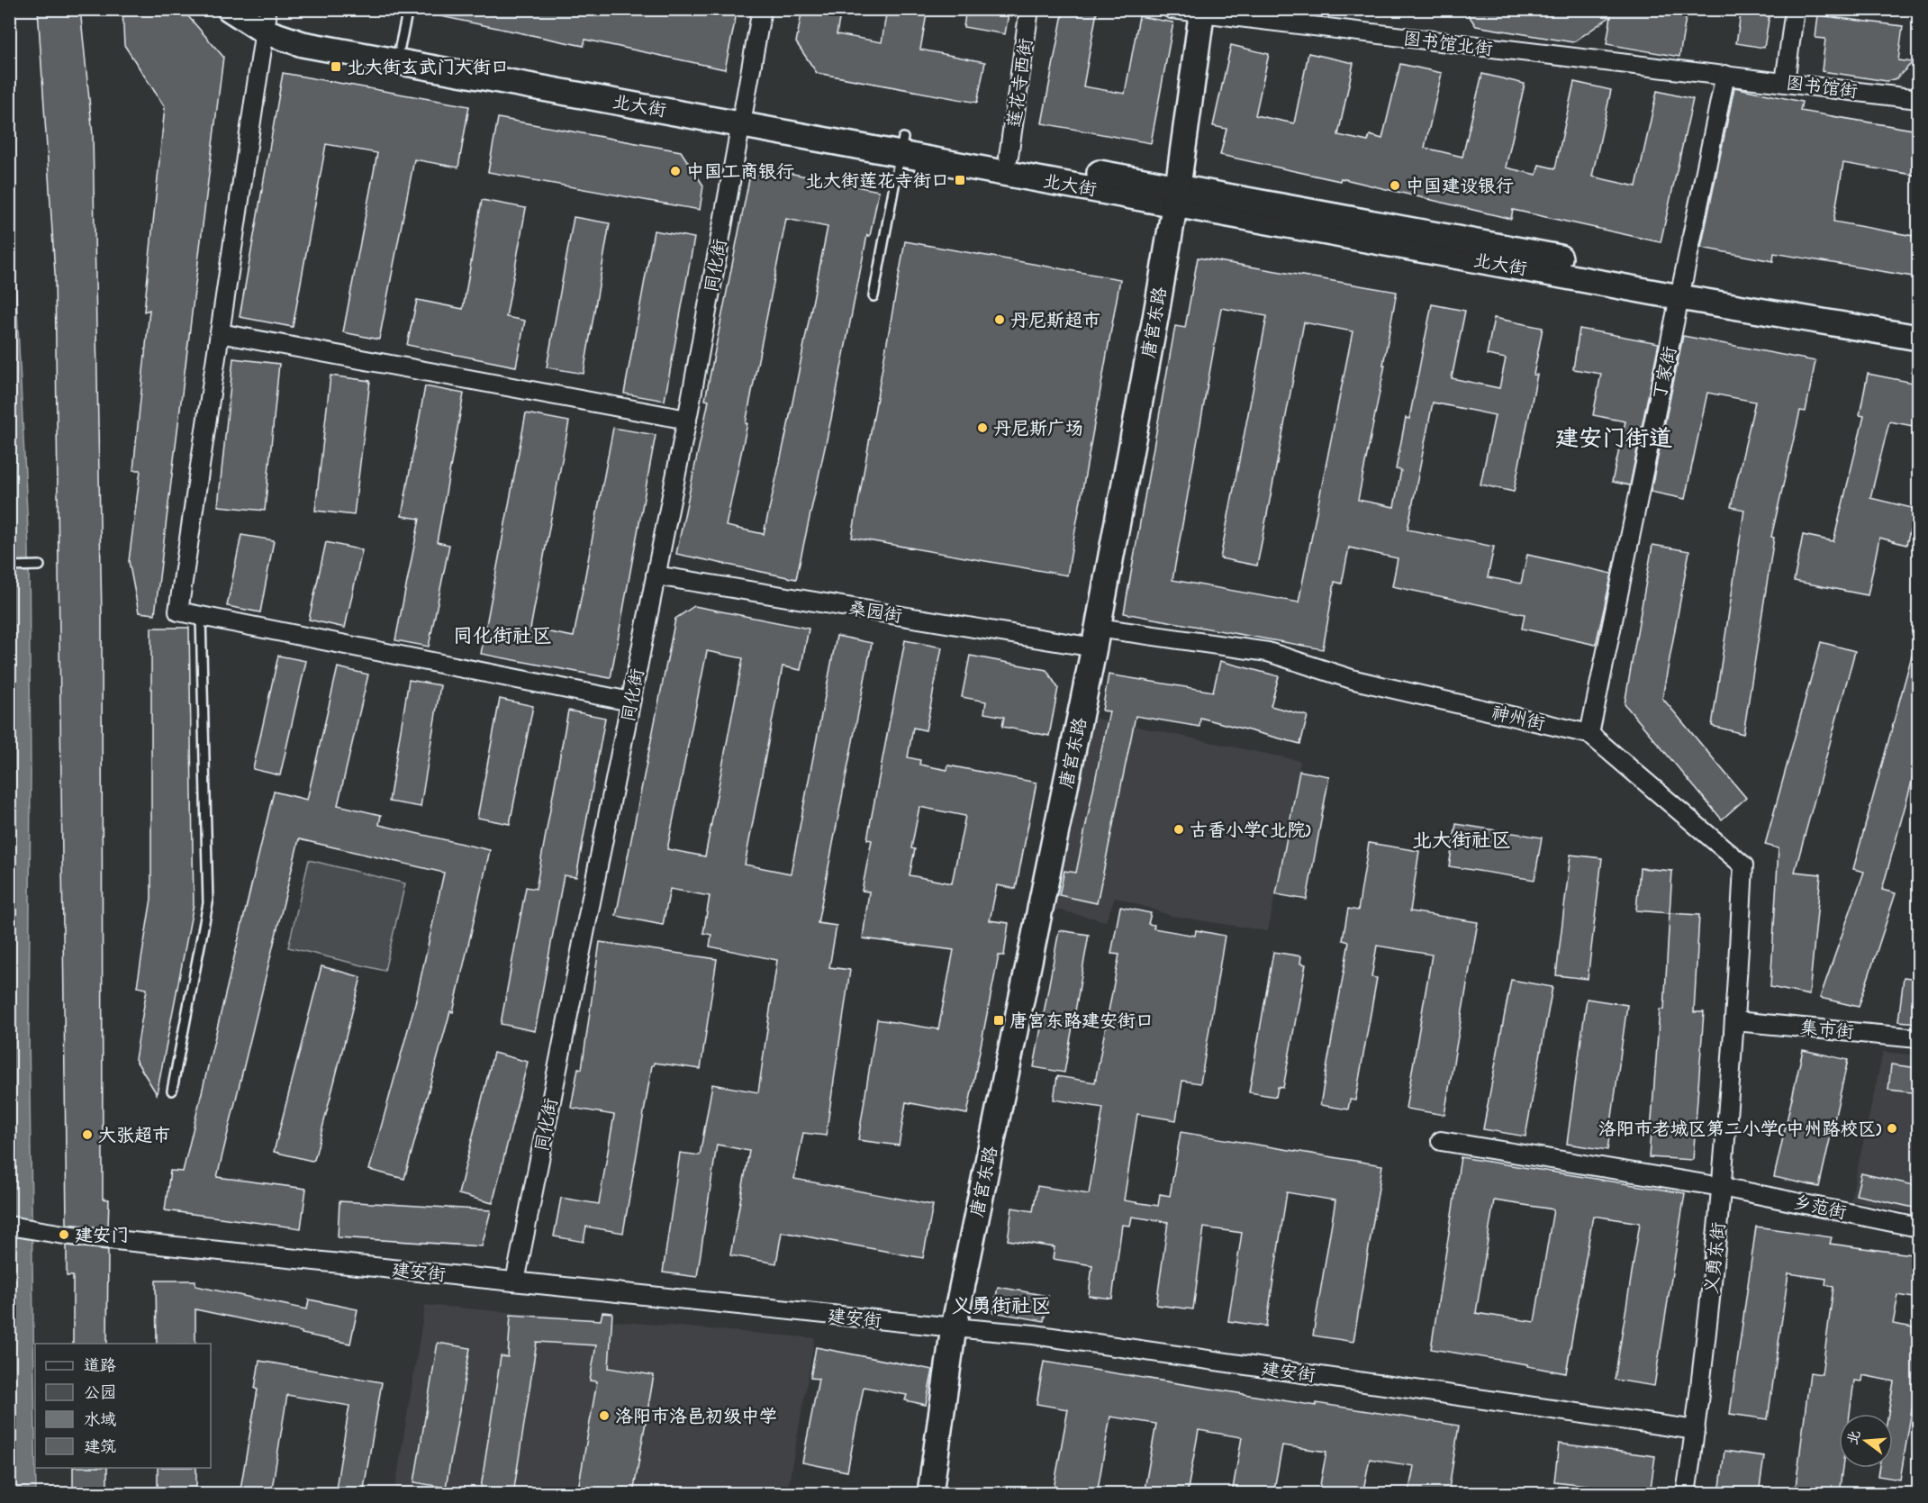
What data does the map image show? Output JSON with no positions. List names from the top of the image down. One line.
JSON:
{"streets":{"street":["图书馆北街","莲花寺西街","图书馆街","北大街","同化街","唐宫东路","丁家街","桑园街","神州街","集市街","乡范街","义勇东街","建安街"]},"crossings":[["图书馆北街","图书馆街"],["图书馆北街","唐宫东路"],["图书馆北街","丁家街"],["莲花寺西街","北大街"],["图书馆街","丁家街"],["北大街","同化街"],["北大街","唐宫东路"],["北大街","丁家街"],["同化街","桑园街"],["同化街","建安街"],["唐宫东路","桑园街"],["唐宫东路","神州街"],["唐宫东路","建安街"],["丁家街","神州街"],["桑园街","神州街"],["神州街","集市街"],["神州街","义勇东街"],["集市街","义勇东街"],["乡范街","义勇东街"],["义勇东街","建安街"]],"districts":["建安门街道","同化街社区","北大街社区","义勇街社区"],"places":{"transit":["北大街玄武门大街口","北大街莲花寺街口","唐宫东路建安街口"],"other":["中国工商银行","中国建设银行","丹尼斯超市","丹尼斯广场","古香小学(北院)","洛阳市老城区第二小学(中州路校区)","大张超市","建安门","洛阳市洛邑初级中学"]},"legend":["道路","公园","水域","建筑"],"north":"left"}
